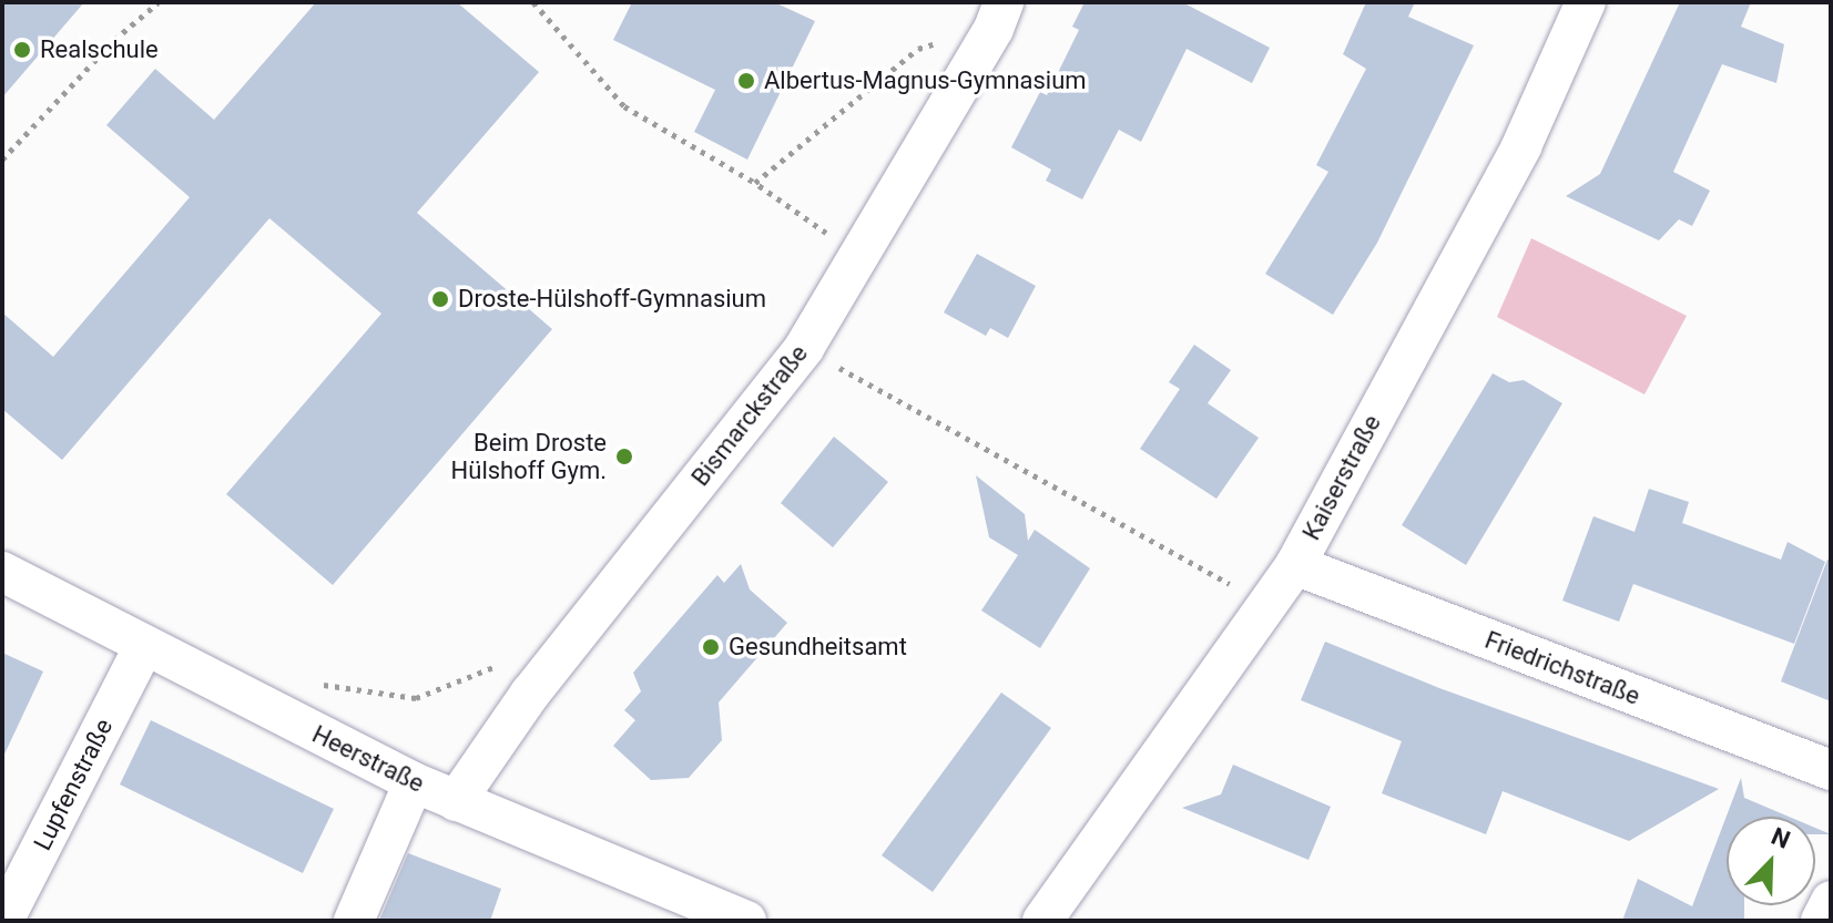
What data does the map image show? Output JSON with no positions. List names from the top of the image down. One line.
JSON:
{"streets":{"street":["Bismarckstraße","Kaiserstraße","Friedrichstraße","Heerstraße","Lupfenstraße"]},"crossings":[["Bismarckstraße","Heerstraße"],["Kaiserstraße","Friedrichstraße"],["Heerstraße","Lupfenstraße"]],"places":["Realschule","Albertus-Magnus-Gymnasium","Droste-Hülshoff-Gymnasium","Beim Droste Hülshoff Gym.","Gesundheitsamt"],"north":"top right"}
